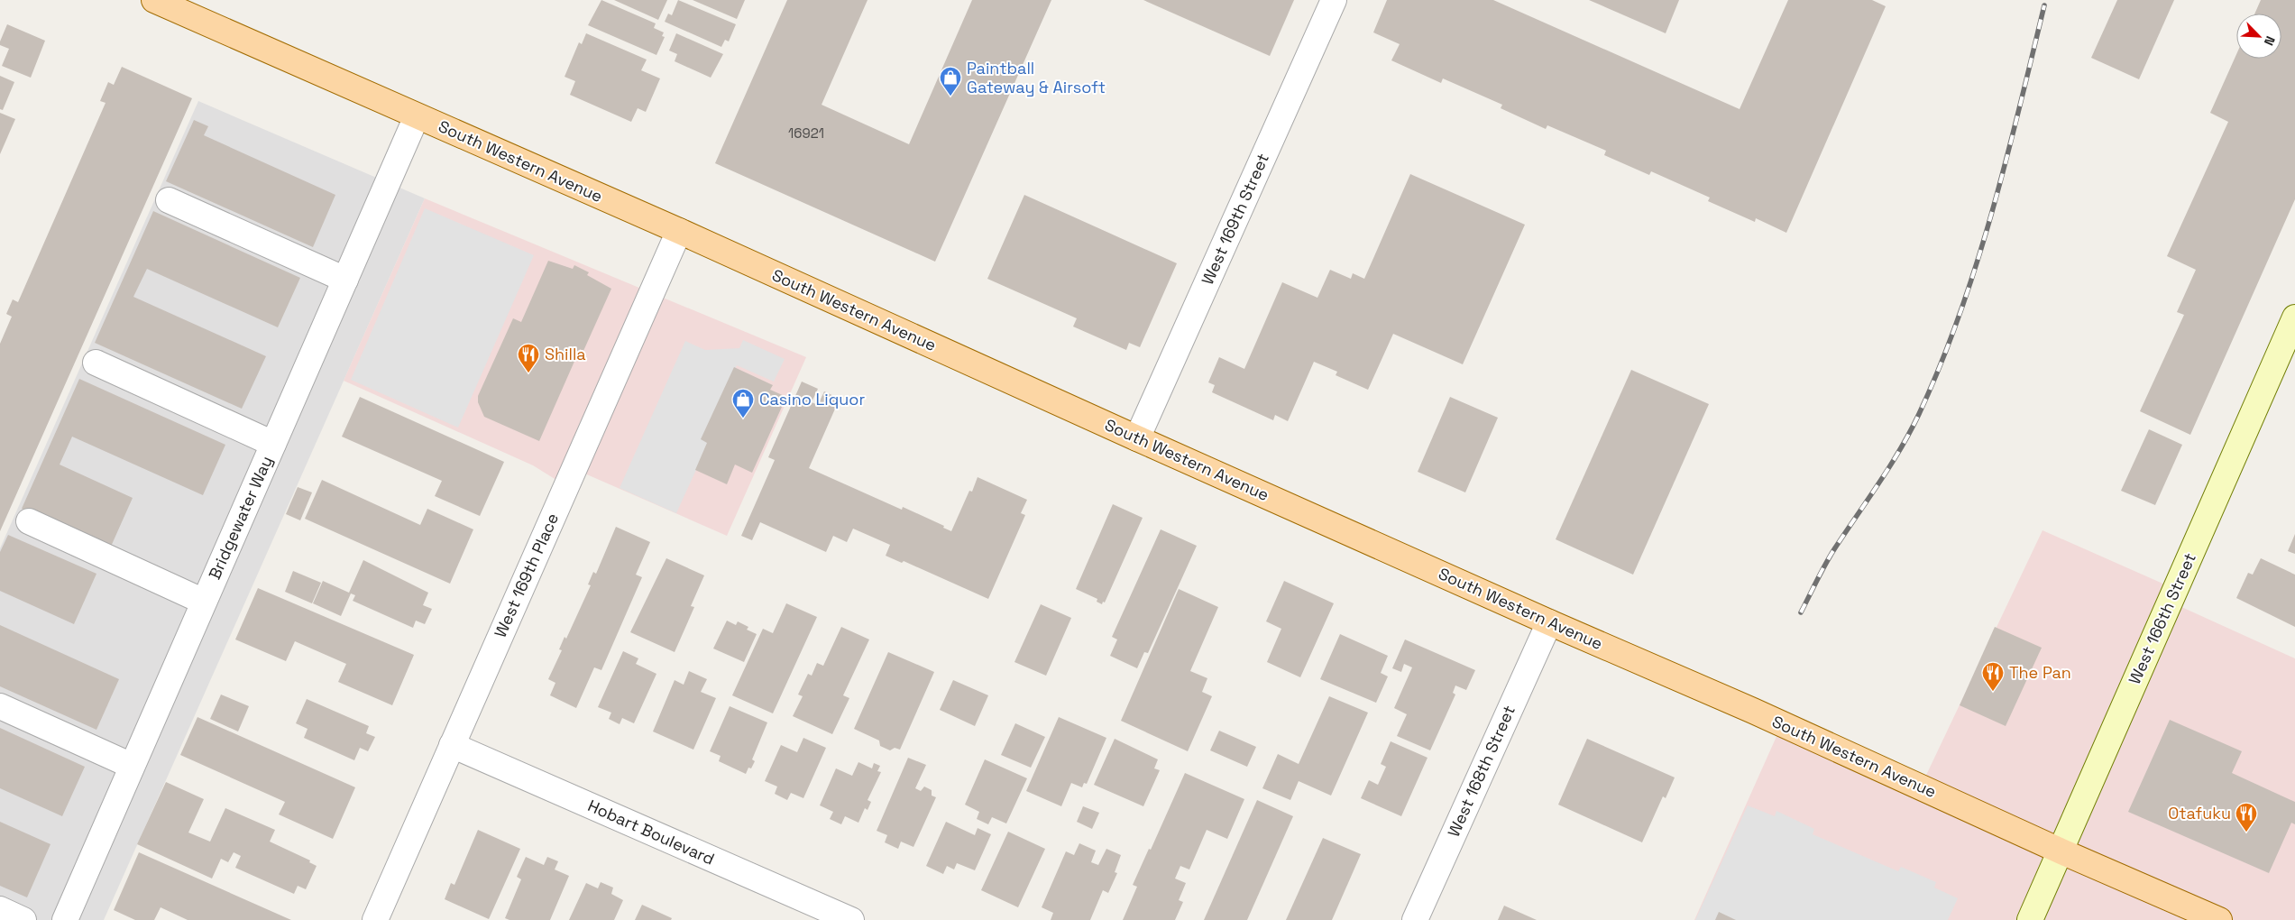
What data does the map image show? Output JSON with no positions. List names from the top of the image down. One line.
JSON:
{"streets":{"main road":["South Western Avenue"],"street":["West 169th Street","Bridgewater Way","West 169th Place","West 166th Street","West 168th Street","Hobart Boulevard"]},"crossings":[["South Western Avenue","West 169th Street"],["South Western Avenue","Bridgewater Way"],["South Western Avenue","West 169th Place"],["South Western Avenue","West 166th Street"],["South Western Avenue","West 168th Street"],["West 169th Place","Hobart Boulevard"]],"places":{"shop":["Paintball Gateway & Airsoft","Casino Liquor"],"restaurant":["Shilla","The Pan","Otafuku"]},"house_numbers":["16921"],"north":"bottom right"}
